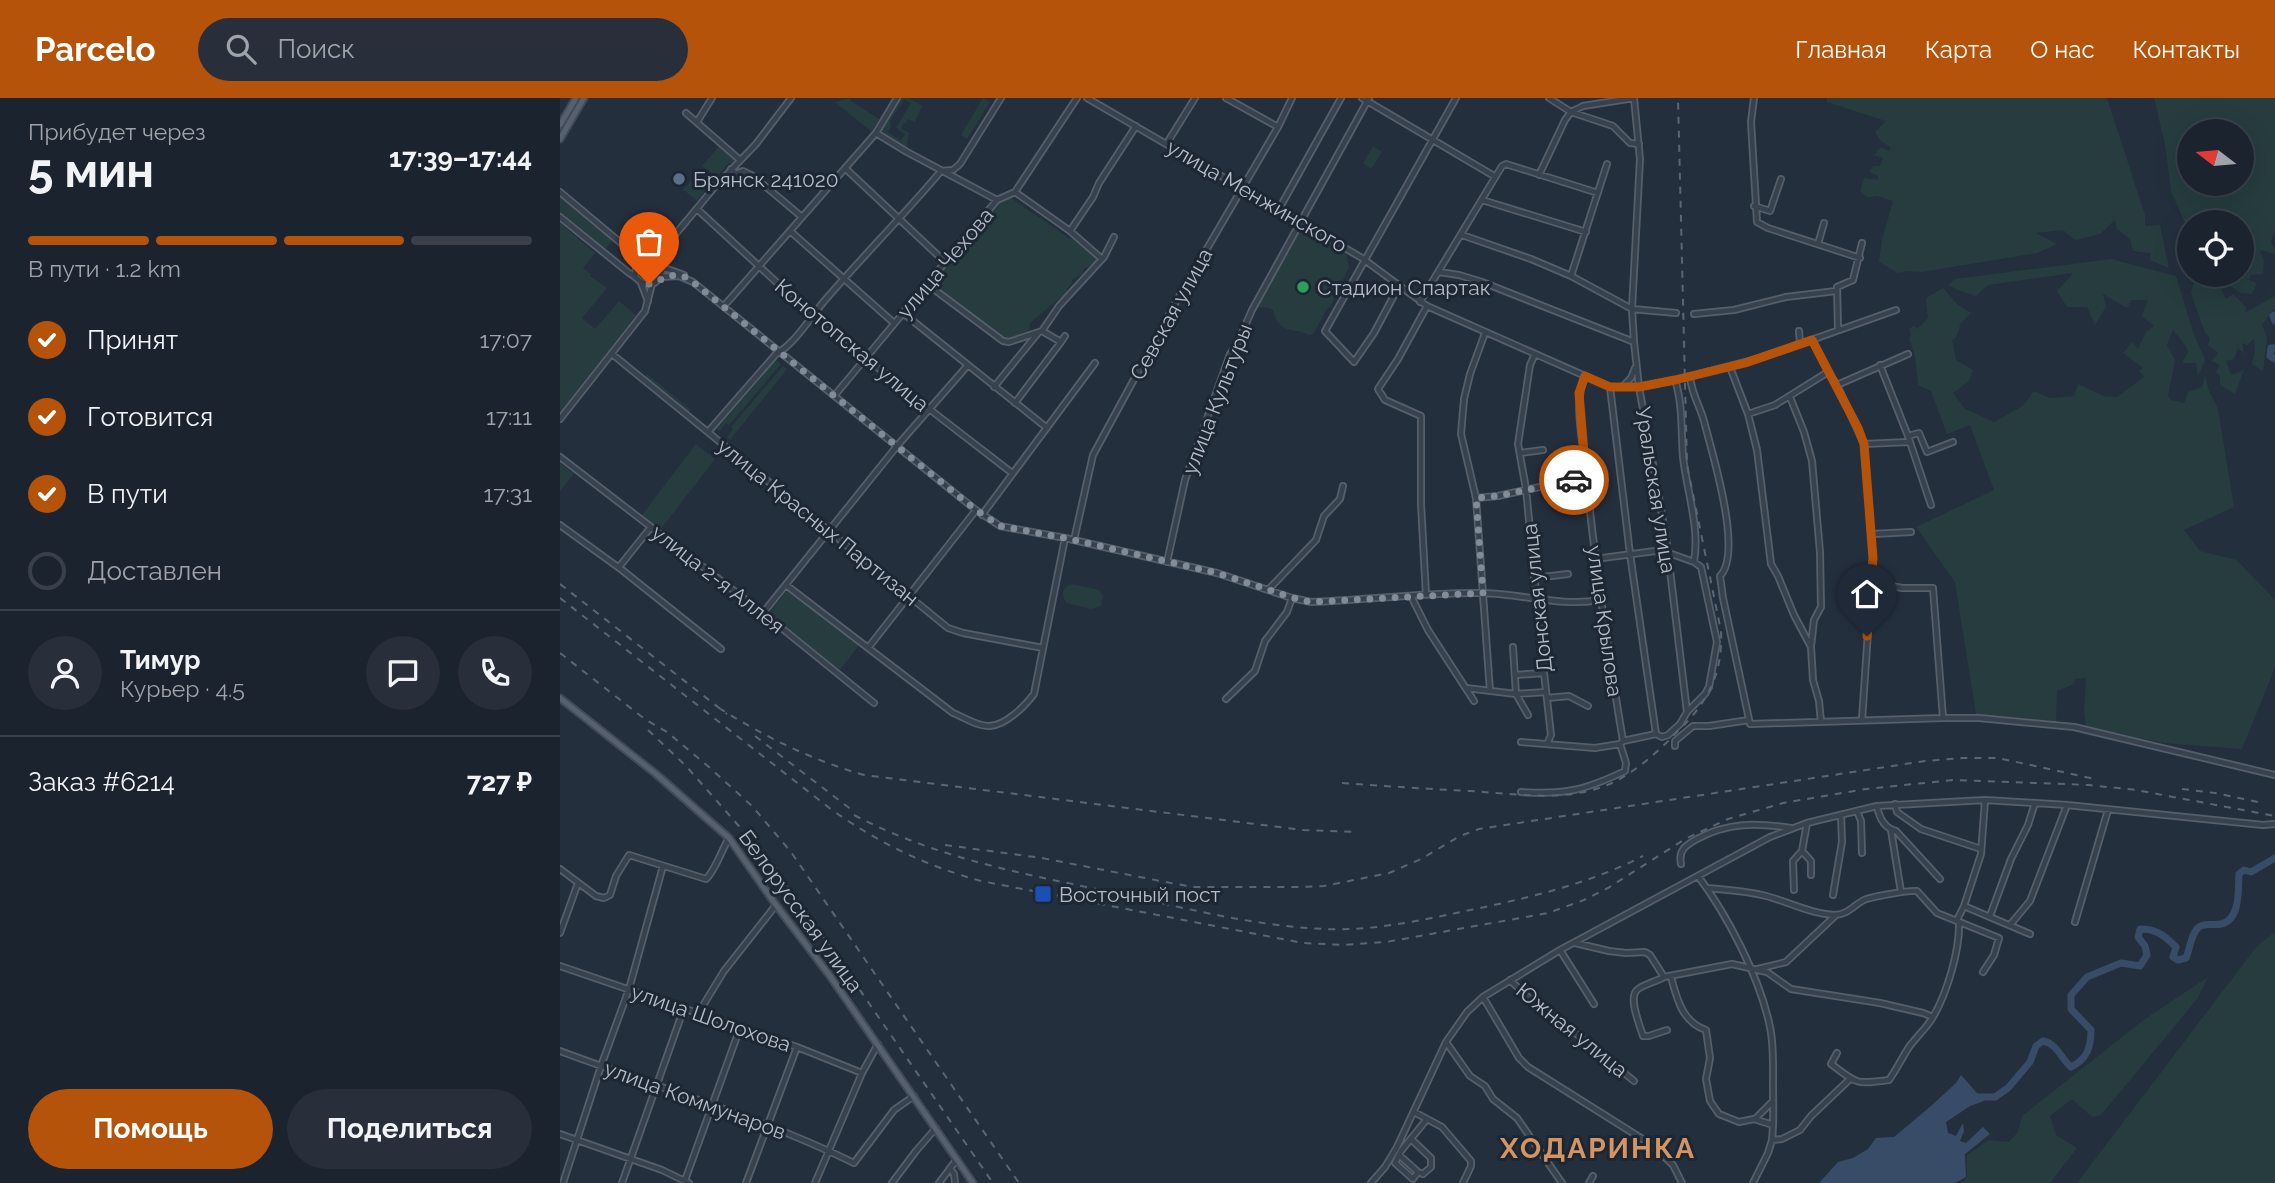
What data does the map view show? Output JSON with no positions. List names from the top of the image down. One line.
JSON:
{"streets":{"main road":["Белорусская улица"],"street":["улица Менжинского","улица Чехова","Севская улица","Конотопская улица","улица Культуры","Уральская улица","улица Красных Партизан","улица 2-я Аллея","Донская улица","улица Крылова","улица Шолохова","Южная улица","улица Коммунаров"]},"crossings":[["улица Менжинского","Севская улица"],["улица Менжинского","улица Культуры"],["улица Менжинского","Уральская улица"],["улица Менжинского","Донская улица"],["улица Менжинского","улица Крылова"],["улица Чехова","Конотопская улица"],["Севская улица","Конотопская улица"],["улица Красных Партизан","улица 2-я Аллея"],["Белорусская улица","улица Коммунаров"]],"districts":["ХОДАРИНКА"],"places":{"other":["Брянск 241020","Стадион Спартак"],"transit":["Восточный пост"]},"north":"left","page":{"header":"Parcelo","search":"Поиск","nav":["Главная","Карта","О нас","Контакты"],"heading":["5 мин","Прибудет через","17:39–17:44"],"panel":["Тимур","Курьер · 4.5","Заказ #6214","727 ₽"],"bar":"В пути · 1.2 km","list":[["Принят","17:07"],["Готовится","17:11"],["В пути","17:31"],"Доставлен"],"buttons":["Помощь","Поделиться"]}}
